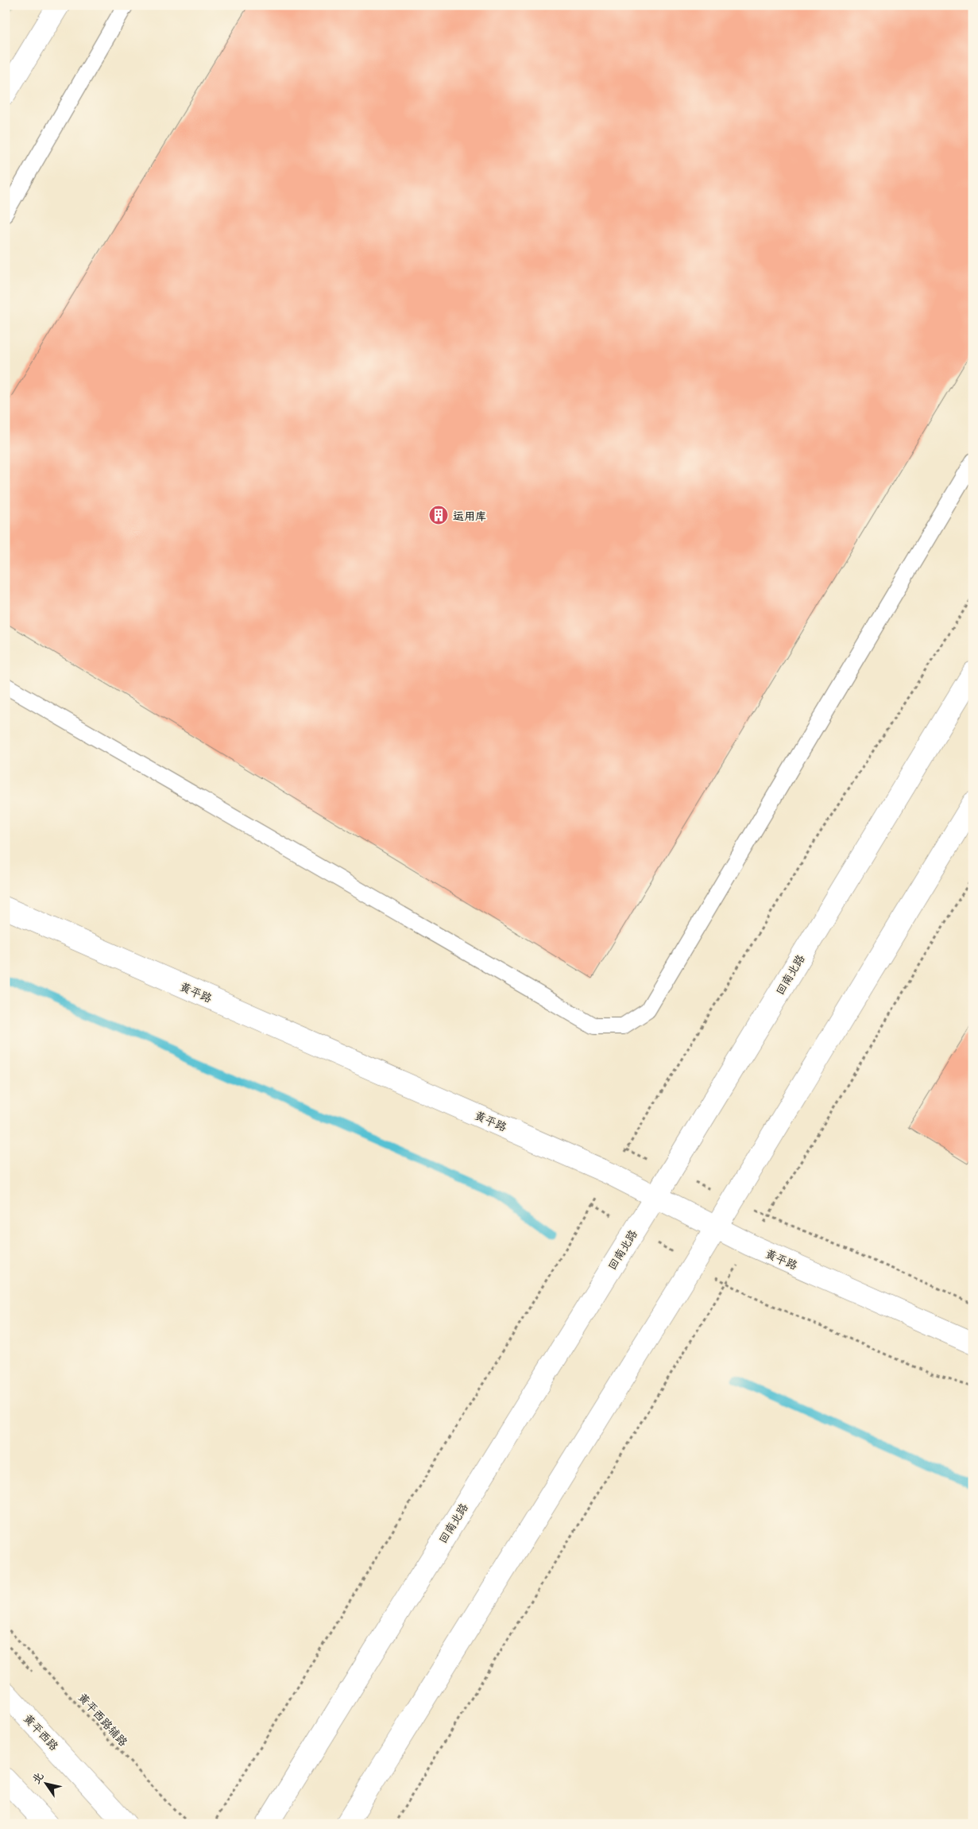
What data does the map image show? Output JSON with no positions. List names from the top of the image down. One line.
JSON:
{"streets":{"main road":["回南北路","黄平路","黄平西路"],"path":["黄平西路辅路"]},"crossings":[["回南北路","黄平路"]],"places":{"building":["运用库"]},"north":"top left"}
